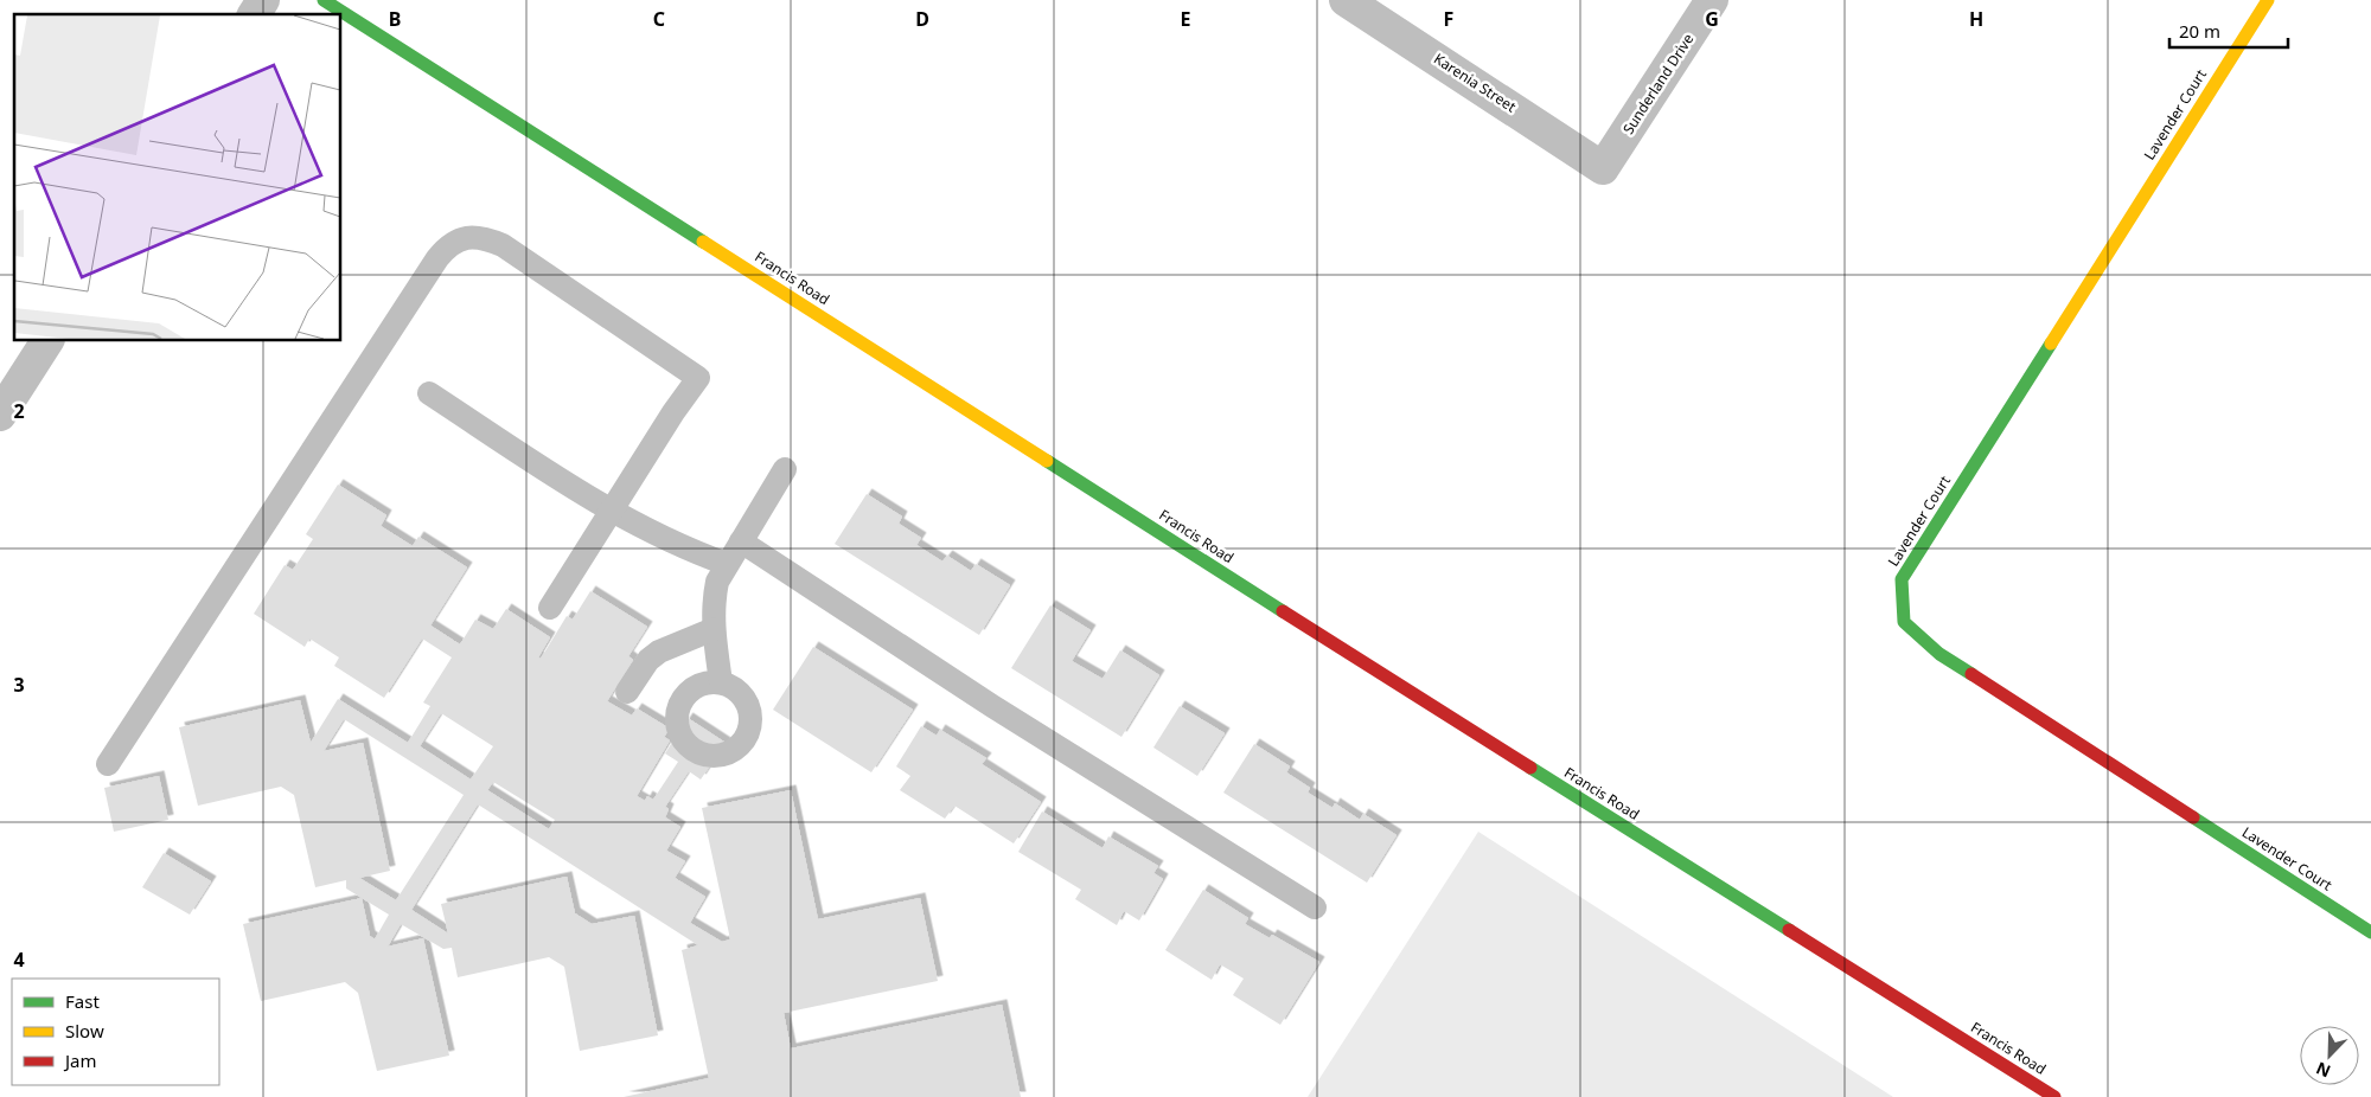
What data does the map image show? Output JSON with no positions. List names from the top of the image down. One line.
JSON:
{"streets":{"main road":["Lavender Court","Francis Road"],"street":["Karenia Street","Sunderland Drive"]},"crossings":[["Karenia Street","Sunderland Drive"]],"legend":["Fast","Slow","Jam"],"scale_bar":"20 m","north":"bottom left","grid":{"columns":["B","C","D","E","F","G","H"],"rows":["2","3","4"]}}
